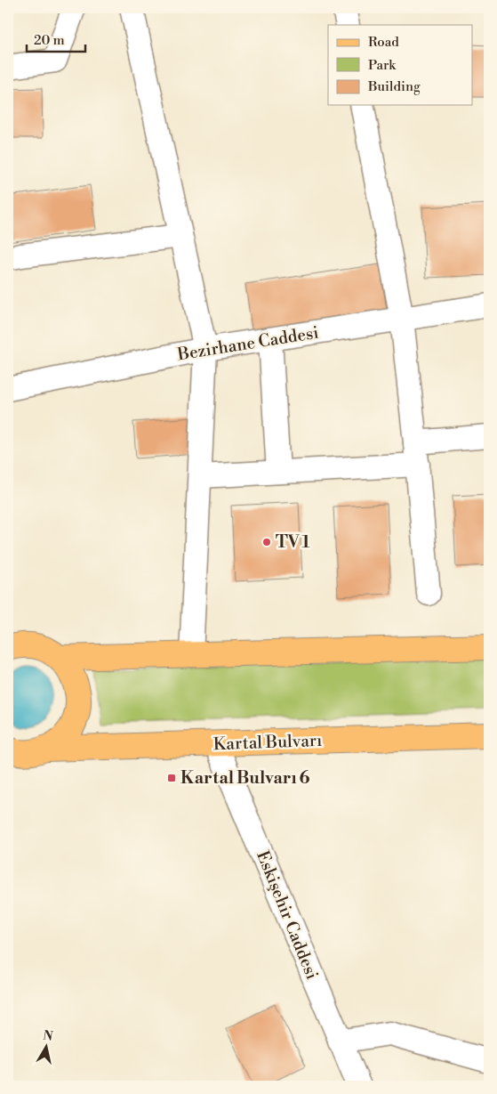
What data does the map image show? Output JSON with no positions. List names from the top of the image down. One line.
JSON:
{"streets":{"main road":["Kartal Bulvarı"],"street":["Bezirhane Caddesi","Eskişehir Caddesi"]},"crossings":[["Kartal Bulvarı","Eskişehir Caddesi"]],"places":{"other":["TV 1"],"transit":["Kartal Bulvarı 6"]},"legend":["Road","Park","Building"],"scale_bar":"20 m","north":"top"}
